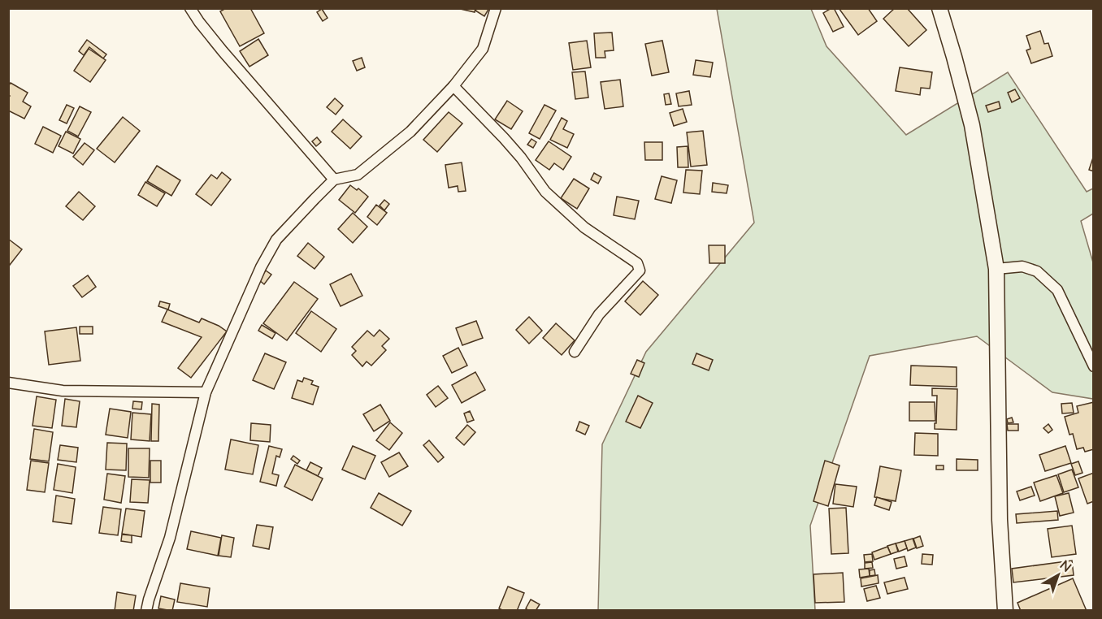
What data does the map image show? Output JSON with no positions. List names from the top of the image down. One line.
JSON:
{"north":"top right"}
